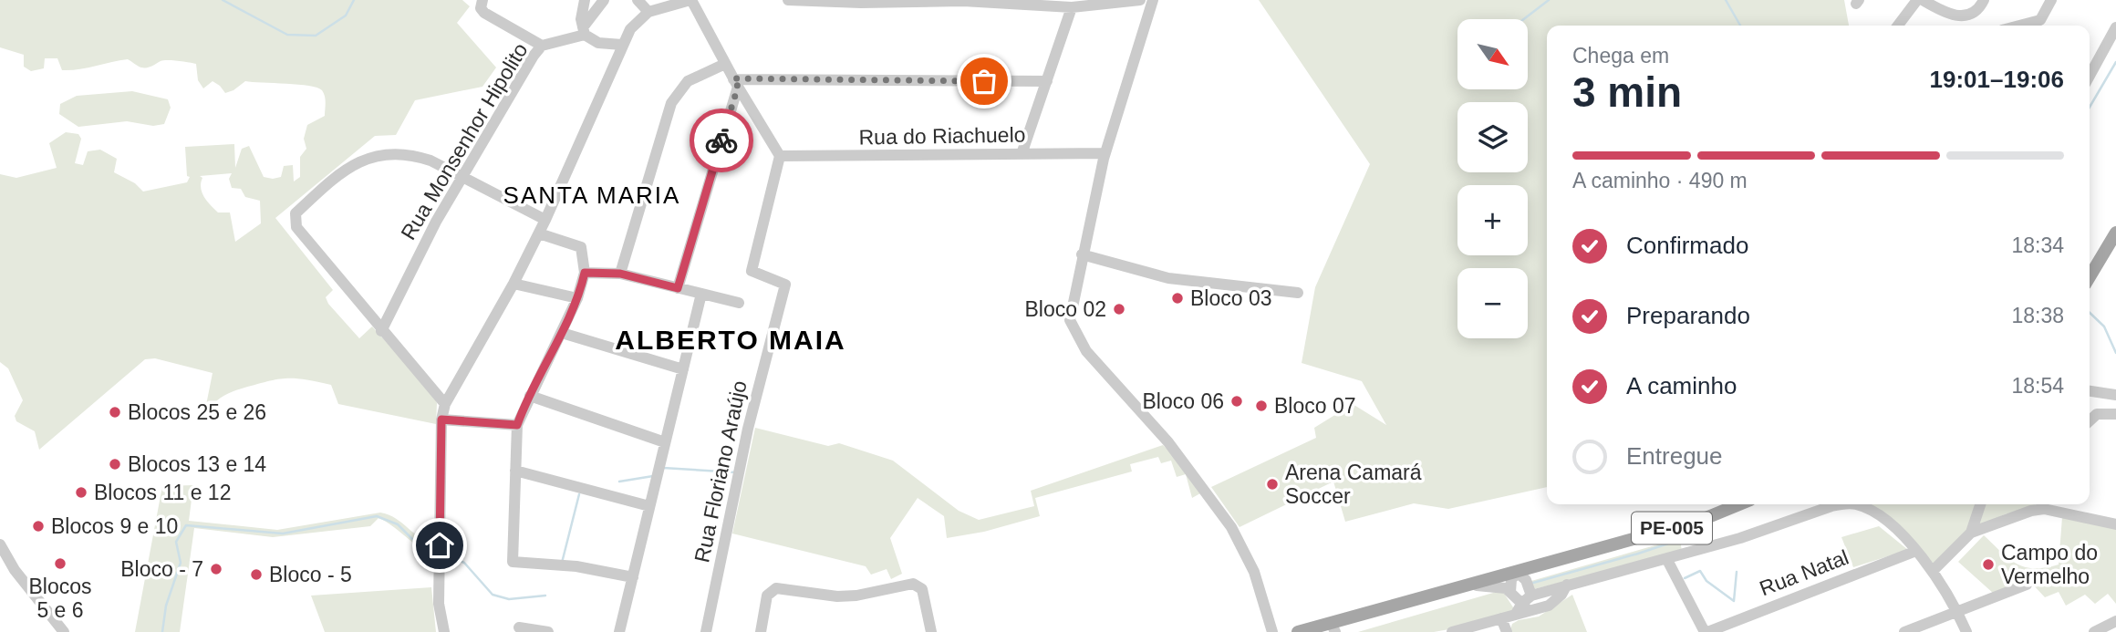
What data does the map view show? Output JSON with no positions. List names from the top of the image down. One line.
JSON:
{"streets":{"main road":["PE-005"],"street":["Rua do Riachuelo","Rua Monsenhor Hipolito","Rua Floriano Araújo","Rua Natal"]},"crossings":[["Rua do Riachuelo","Rua Floriano Araújo"]],"districts":["SANTA MARIA","ALBERTO MAIA"],"places":["Bloco 03","Bloco 02","Bloco 06","Bloco 07","Blocos 25 e 26","Blocos 13 e 14","Arena Camará Soccer","Blocos 11 e 12","Blocos 9 e 10","Blocos 5 e 6","Campo do Vermelho","Bloco - 7","Bloco - 5"],"north":"bottom right","page":{"map_buttons":["+","−"],"heading":["3 min","Chega em","19:01–19:06"],"bar":"A caminho · 490 m","list":[["Confirmado","18:34"],["Preparando","18:38"],["A caminho","18:54"],"Entregue"]}}
